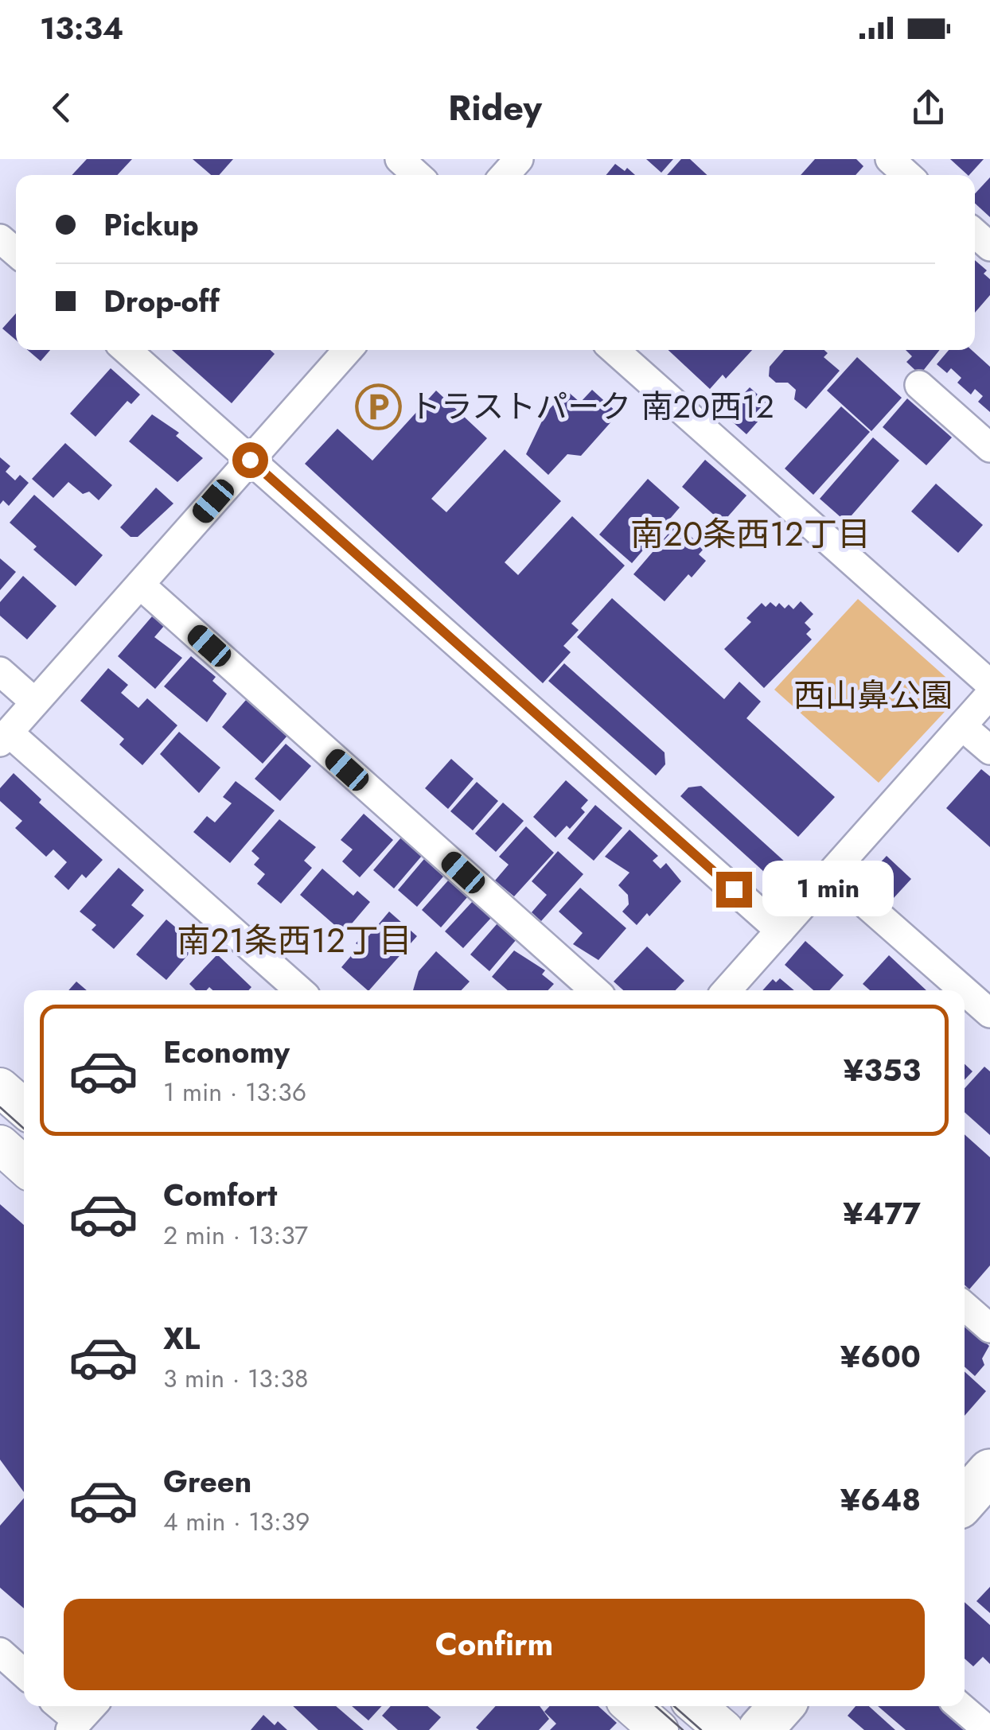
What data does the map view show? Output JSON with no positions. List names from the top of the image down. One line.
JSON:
{"districts":["南20条西12丁目","南21条西12丁目"],"parks":["西山鼻公園"],"places":{"parking":["トラストパーク 南20西12"]},"page":{"status":"13:34","header":"Ridey","banner":["Pickup","Drop-off"],"bubble":"1 min","list":[{"name":"Economy","note":"1 min · 13:36","value":"¥353"},{"name":"Comfort","note":"2 min · 13:37","value":"¥477"},{"name":"XL","note":"3 min · 13:38","value":"¥600"},{"name":"Green","note":"4 min · 13:39","value":"¥648"}],"buttons":"Confirm"}}
